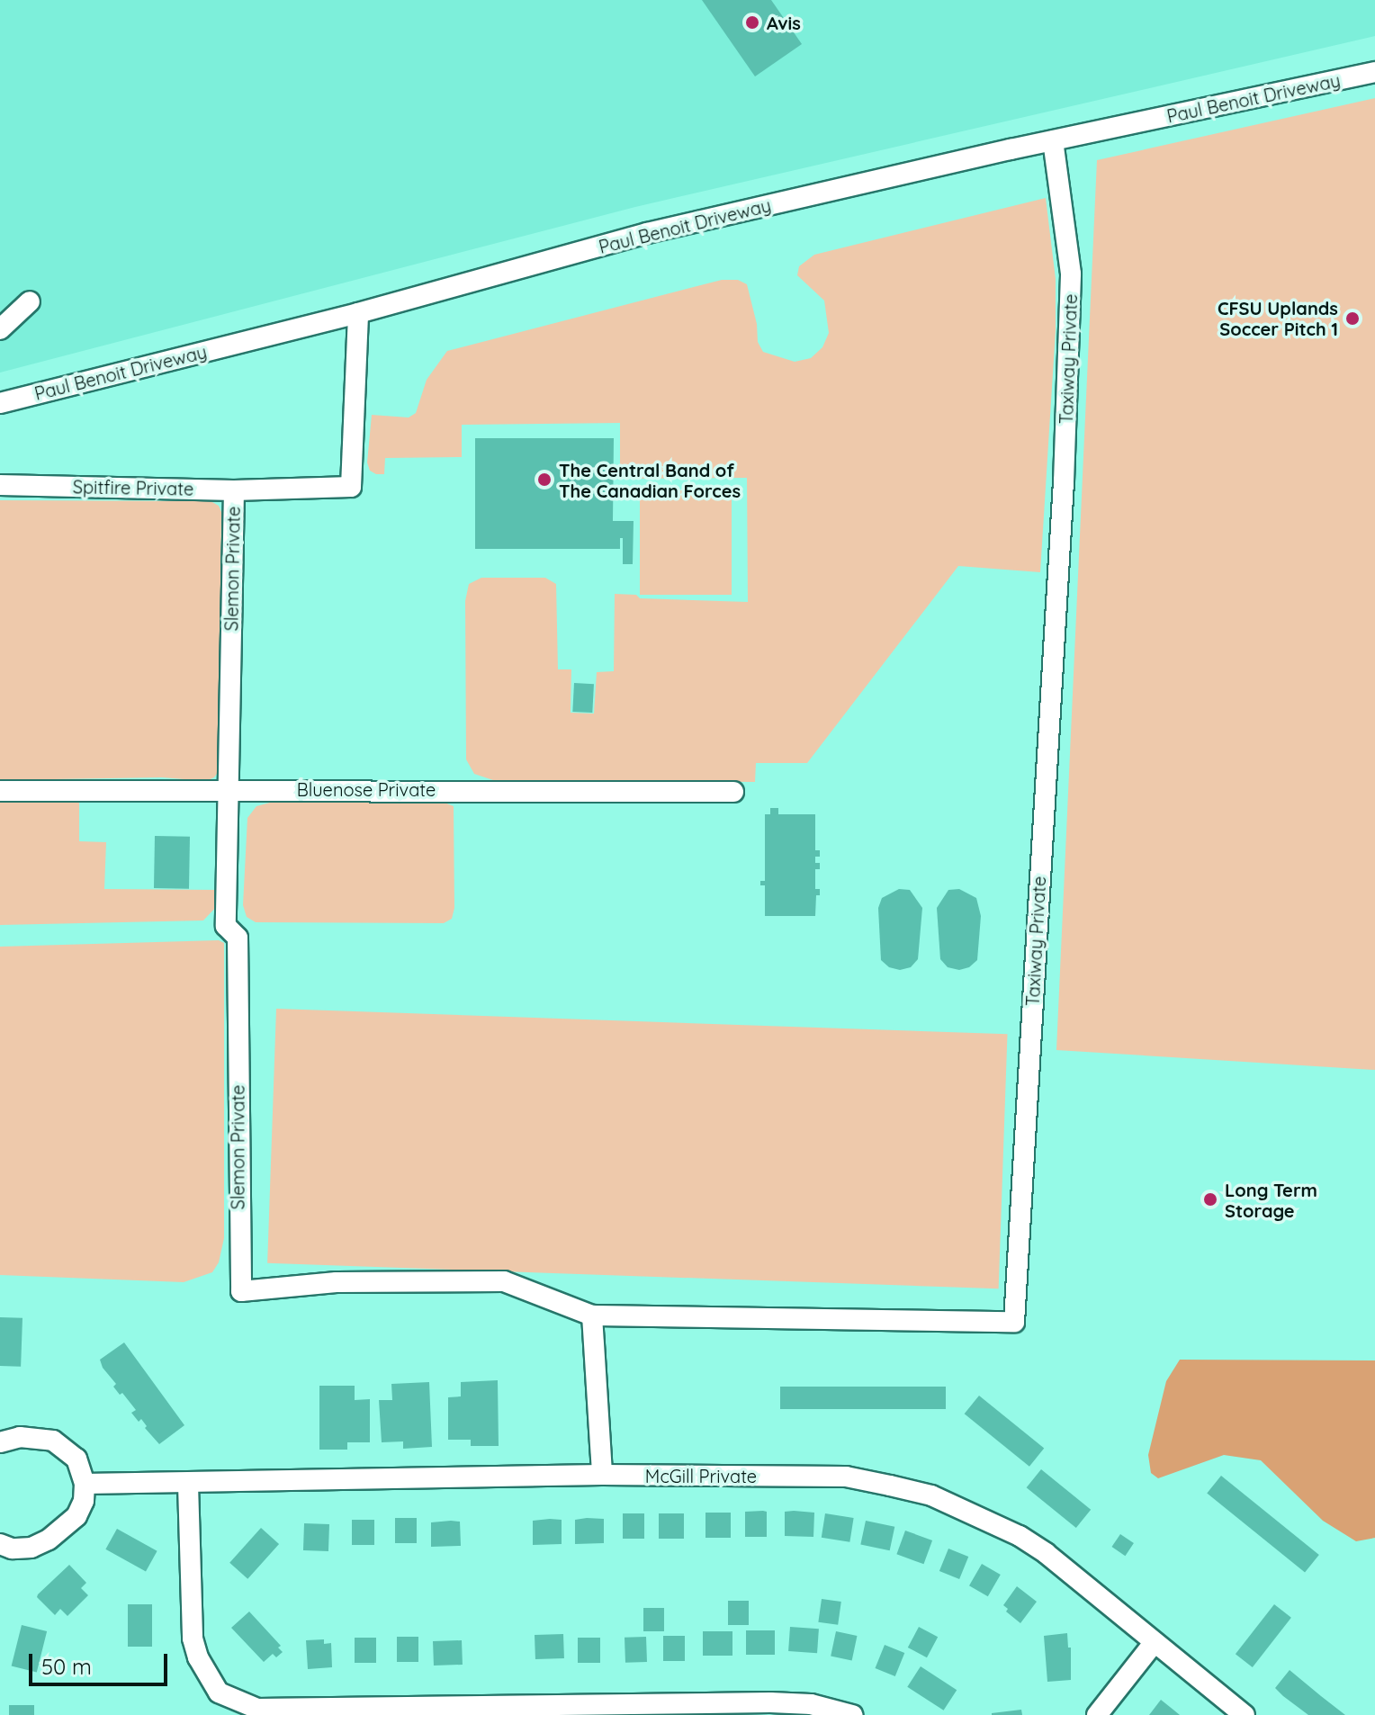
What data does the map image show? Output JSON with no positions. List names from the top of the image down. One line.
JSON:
{"streets":{"street":["Paul Benoit Driveway","Taxiway Private","Spitfire Private","Slemon Private","Bluenose Private","McGill Private"]},"crossings":[["Paul Benoit Driveway","Taxiway Private"],["Paul Benoit Driveway","Spitfire Private"],["Taxiway Private","Slemon Private"],["Spitfire Private","Slemon Private"],["Slemon Private","Bluenose Private"]],"places":["Avis","CFSU Uplands Soccer Pitch 1","The Central Band of The Canadian Forces","Long Term Storage"],"scale_bar":"50 m"}
